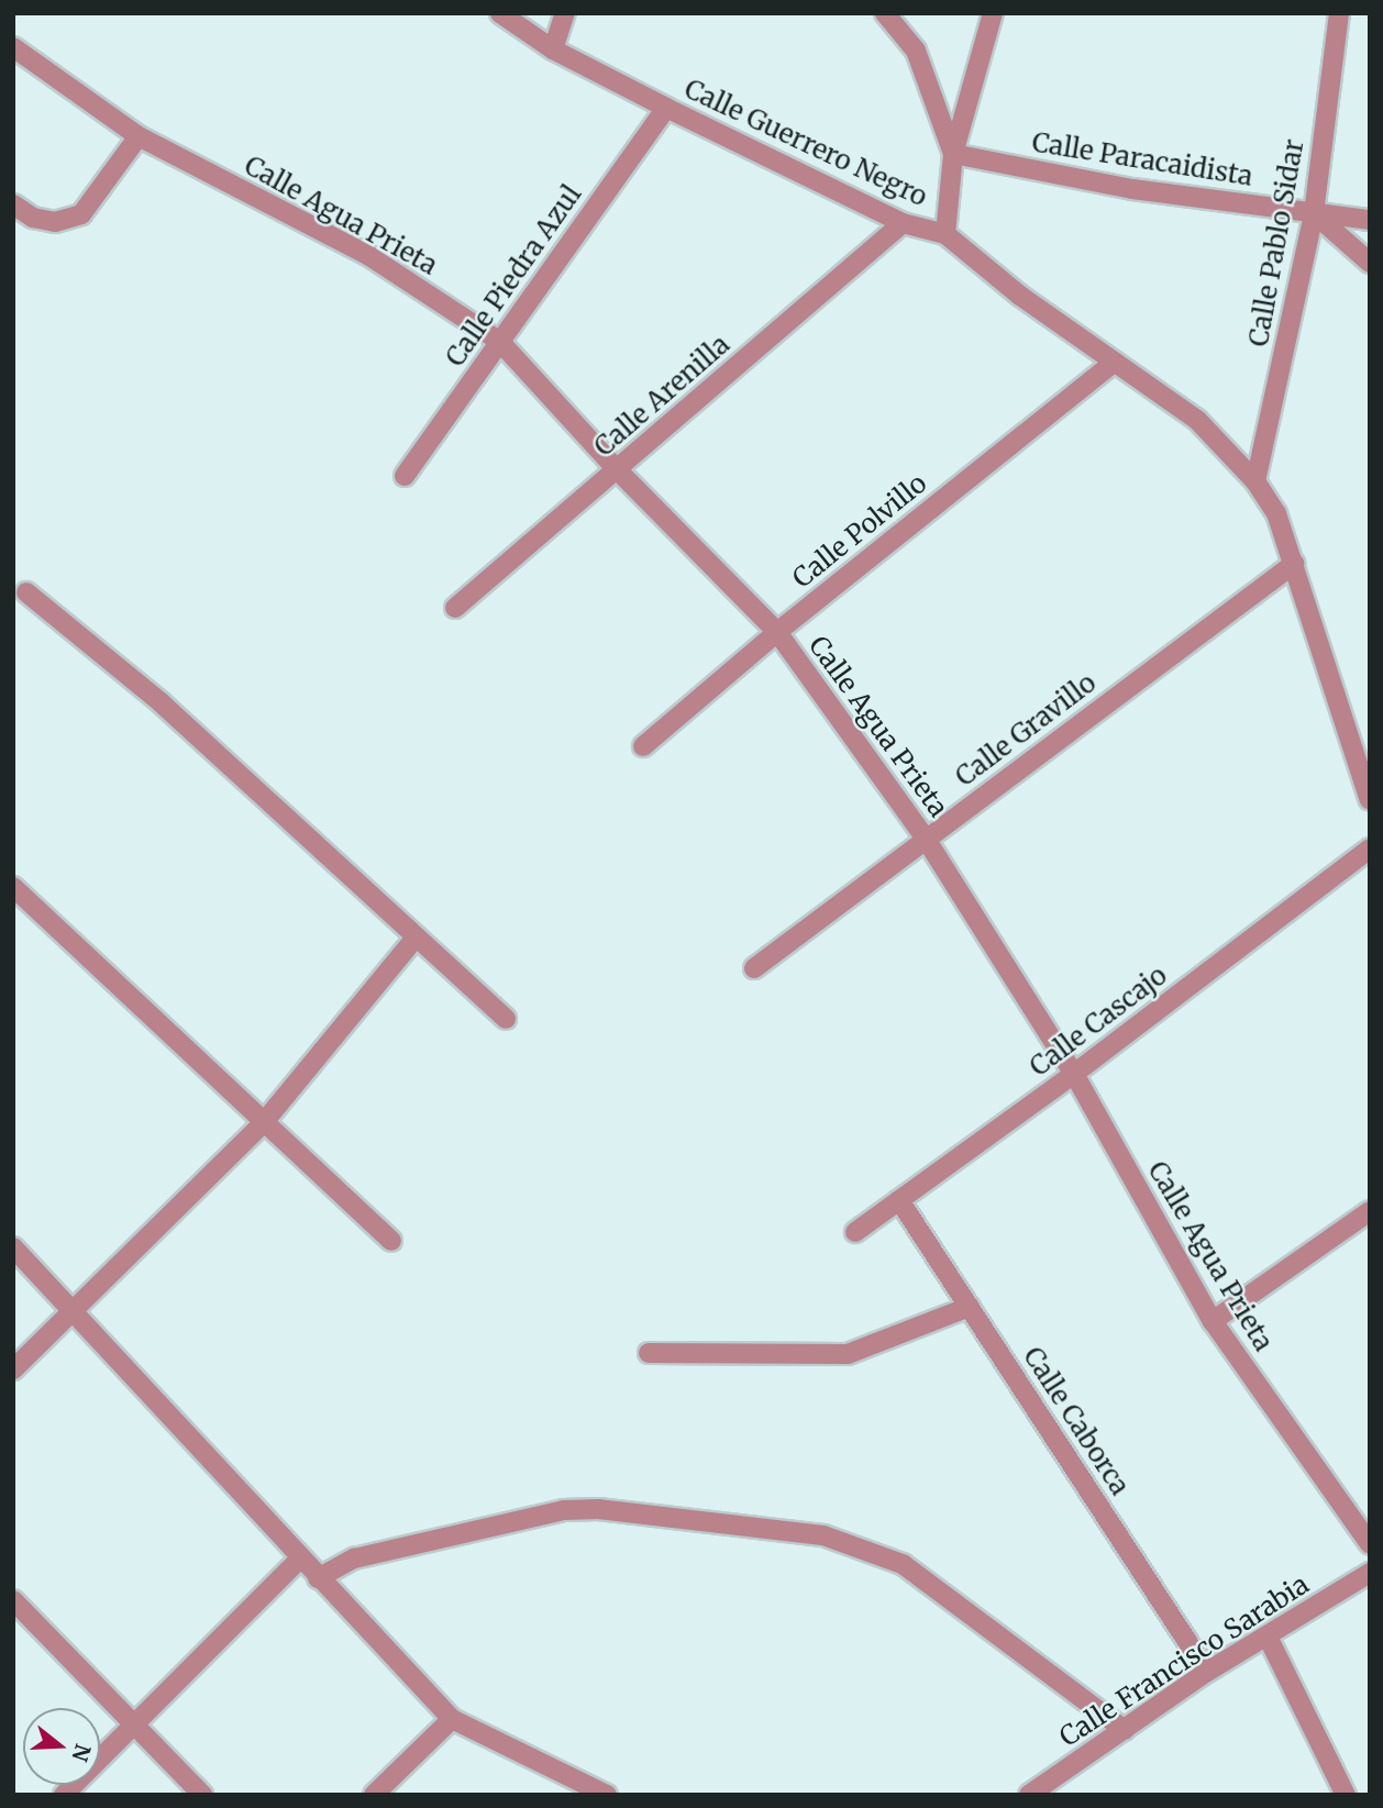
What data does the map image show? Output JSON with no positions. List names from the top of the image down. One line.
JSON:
{"streets":{"street":["Calle Guerrero Negro","Calle Paracaidista","Calle Agua Prieta","Calle Pablo Sidar","Calle Piedra Azul","Calle Arenilla","Calle Polvillo","Calle Gravillo","Calle Cascajo","Calle Caborca","Calle Francisco Sarabia"]},"crossings":[["Calle Guerrero Negro","Calle Pablo Sidar"],["Calle Guerrero Negro","Calle Piedra Azul"],["Calle Guerrero Negro","Calle Arenilla"],["Calle Guerrero Negro","Calle Polvillo"],["Calle Guerrero Negro","Calle Gravillo"],["Calle Paracaidista","Calle Pablo Sidar"],["Calle Agua Prieta","Calle Piedra Azul"],["Calle Agua Prieta","Calle Arenilla"],["Calle Agua Prieta","Calle Polvillo"],["Calle Agua Prieta","Calle Gravillo"],["Calle Agua Prieta","Calle Cascajo"],["Calle Cascajo","Calle Caborca"],["Calle Caborca","Calle Francisco Sarabia"]],"north":"right"}
